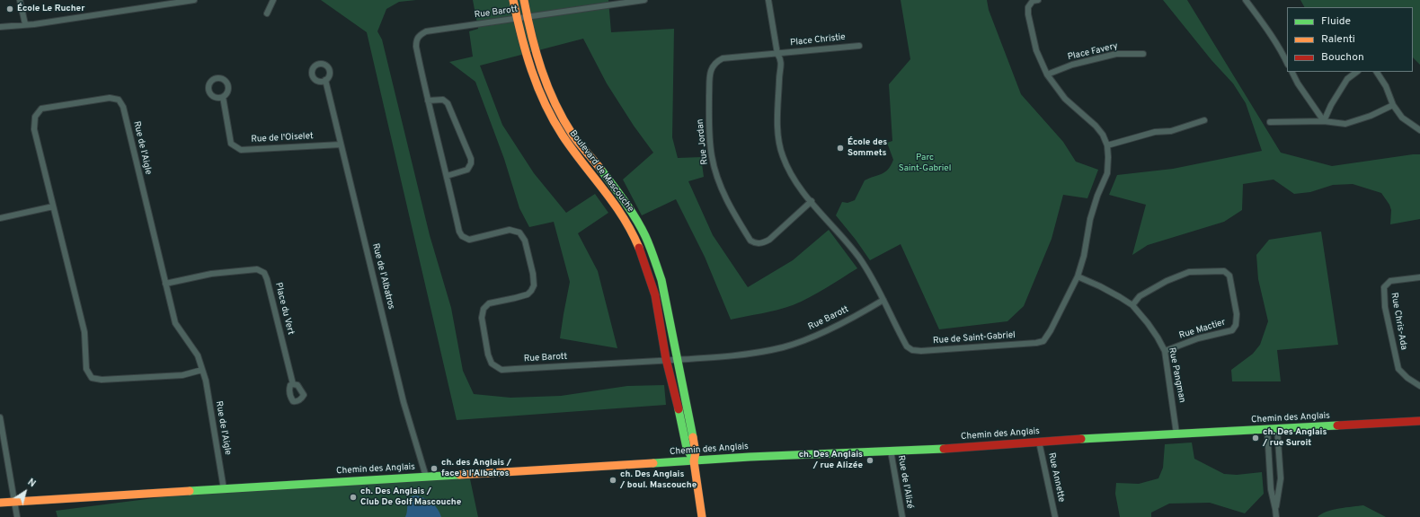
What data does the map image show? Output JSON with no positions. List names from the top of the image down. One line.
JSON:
{"streets":{"street":["Rue Barott","Place Christie","Place Favery","Rue de l'Oiselet","Rue Jordan","Rue de l'Aigle","Boulevard de Mascouche","Rue de l'Albatros","Place du Vert","Rue Chris-Ada","Rue Mactier","Rue de Saint-Gabriel","Rue Pangman","Chemin des Anglais","Rue Annette","Rue de l'Alizé"]},"crossings":[["Rue Barott","Boulevard de Mascouche"],["Rue Barott","Rue de Saint-Gabriel"],["Place Christie","Rue Jordan"],["Place Christie","Rue de Saint-Gabriel"],["Place Favery","Rue de Saint-Gabriel"],["Rue de l'Oiselet","Rue de l'Albatros"],["Rue Jordan","Rue de Saint-Gabriel"],["Rue de l'Aigle","Place du Vert"],["Rue de l'Aigle","Chemin des Anglais"],["Boulevard de Mascouche","Chemin des Anglais"],["Rue de l'Albatros","Chemin des Anglais"],["Rue Mactier","Rue Pangman"],["Rue de Saint-Gabriel","Rue Pangman"],["Rue Pangman","Chemin des Anglais"],["Chemin des Anglais","Rue Annette"],["Chemin des Anglais","Rue de l'Alizé"]],"parks":["Parc Saint-Gabriel"],"places":["École Le Rucher","École des Sommets","ch. Des Anglais / rue Suroit","ch. Des Anglais / rue Alizée","ch. des Anglais / face à l'Albatros","ch. Des Anglais / boul. Mascouche","ch. Des Anglais / Club De Golf Mascouche"],"legend":["Fluide","Ralenti","Bouchon"],"north":"top right"}
